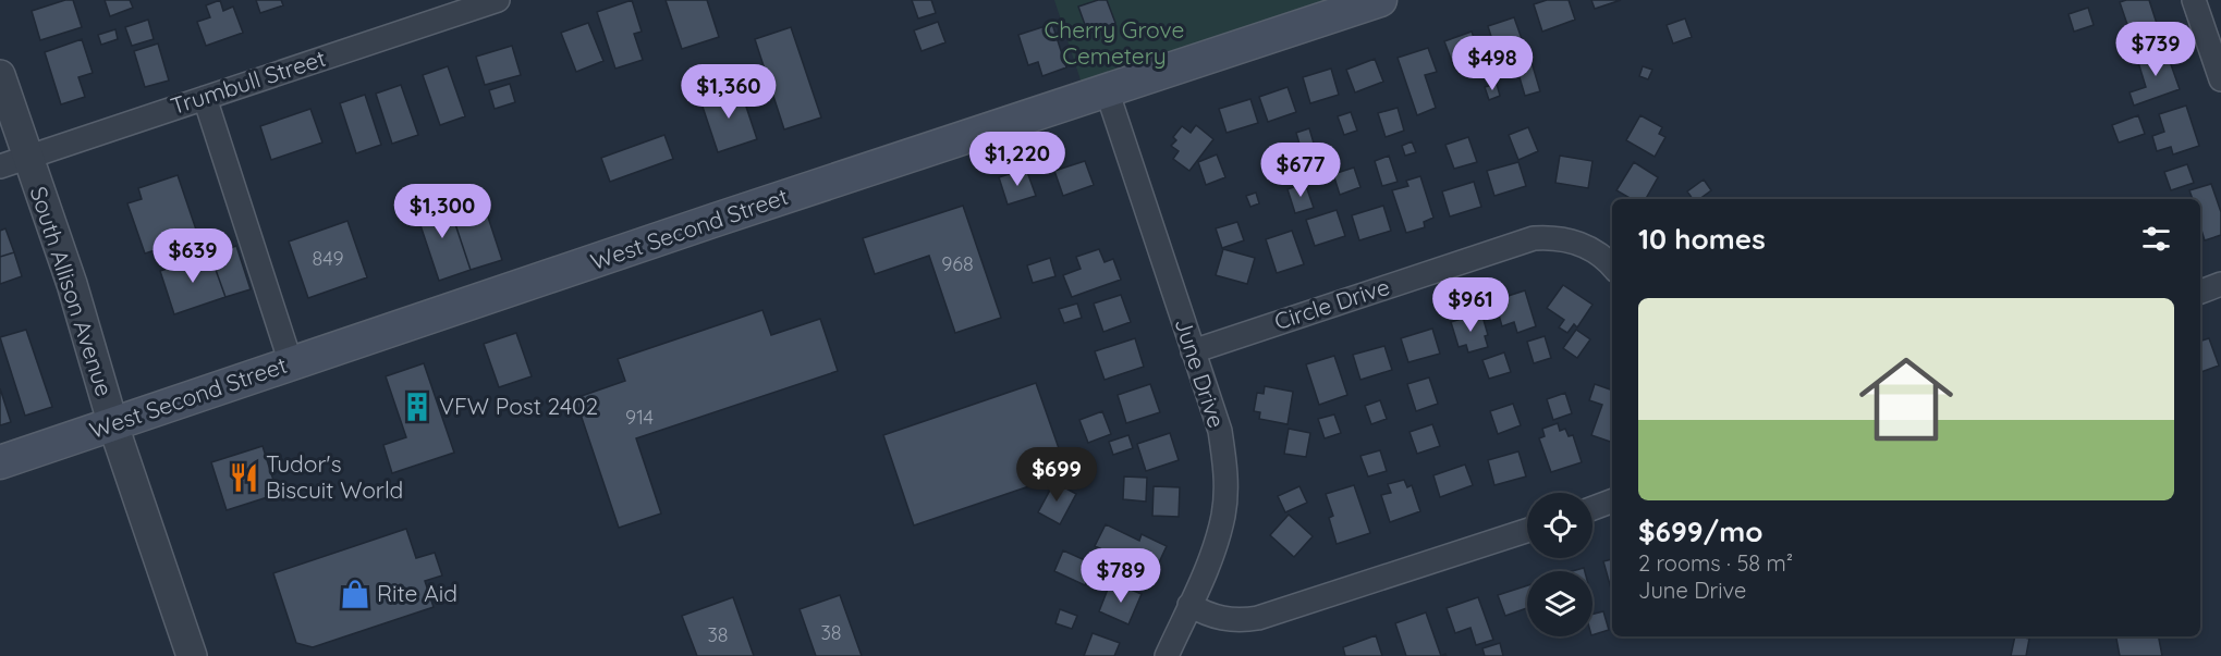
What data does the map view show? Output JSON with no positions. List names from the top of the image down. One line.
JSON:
{"streets":{"main road":["West Second Street"],"street":["Trumbull Street","South Allison Avenue","Circle Drive","June Drive"]},"crossings":[["Trumbull Street","South Allison Avenue"],["West Second Street","South Allison Avenue"],["West Second Street","June Drive"],["Circle Drive","June Drive"]],"parks":["Cherry Grove Cemetery"],"places":{"building":["VFW Post 2402"],"restaurant":["Tudor's Biscuit World"],"shop":["Rite Aid"]},"house_numbers":["849","968","914","38","38"],"page":{"price":["$739","$498","$1,360","$1,220","$677","$1,300","$639","$961","$699","$789"],"heading":"10 homes","list":[{"name":"$699/mo","note":"2 rooms · 58 m² · June Drive"}]}}
